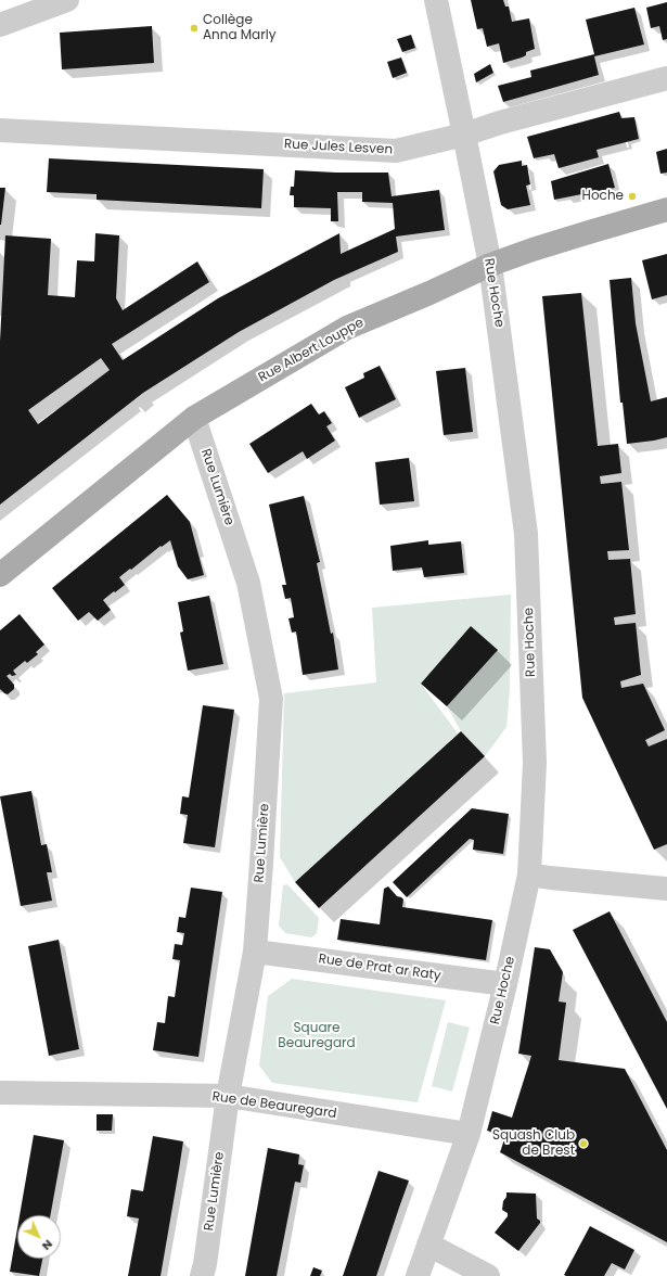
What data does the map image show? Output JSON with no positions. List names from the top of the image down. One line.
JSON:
{"streets":{"main road":["Rue Albert Louppe"],"street":["Rue Jules Lesven","Rue Hoche","Rue Lumière","Rue de Prat ar Raty","Rue de Beauregard"]},"crossings":[["Rue Jules Lesven","Rue Hoche"],["Rue Hoche","Rue Albert Louppe"],["Rue Hoche","Rue de Prat ar Raty"],["Rue Hoche","Rue de Beauregard"],["Rue Albert Louppe","Rue Lumière"],["Rue Lumière","Rue de Prat ar Raty"],["Rue Lumière","Rue de Beauregard"]],"parks":["Square Beauregard"],"places":["Collège Anna Marly","Hoche","Squash Club de Brest"],"north":"bottom right"}
